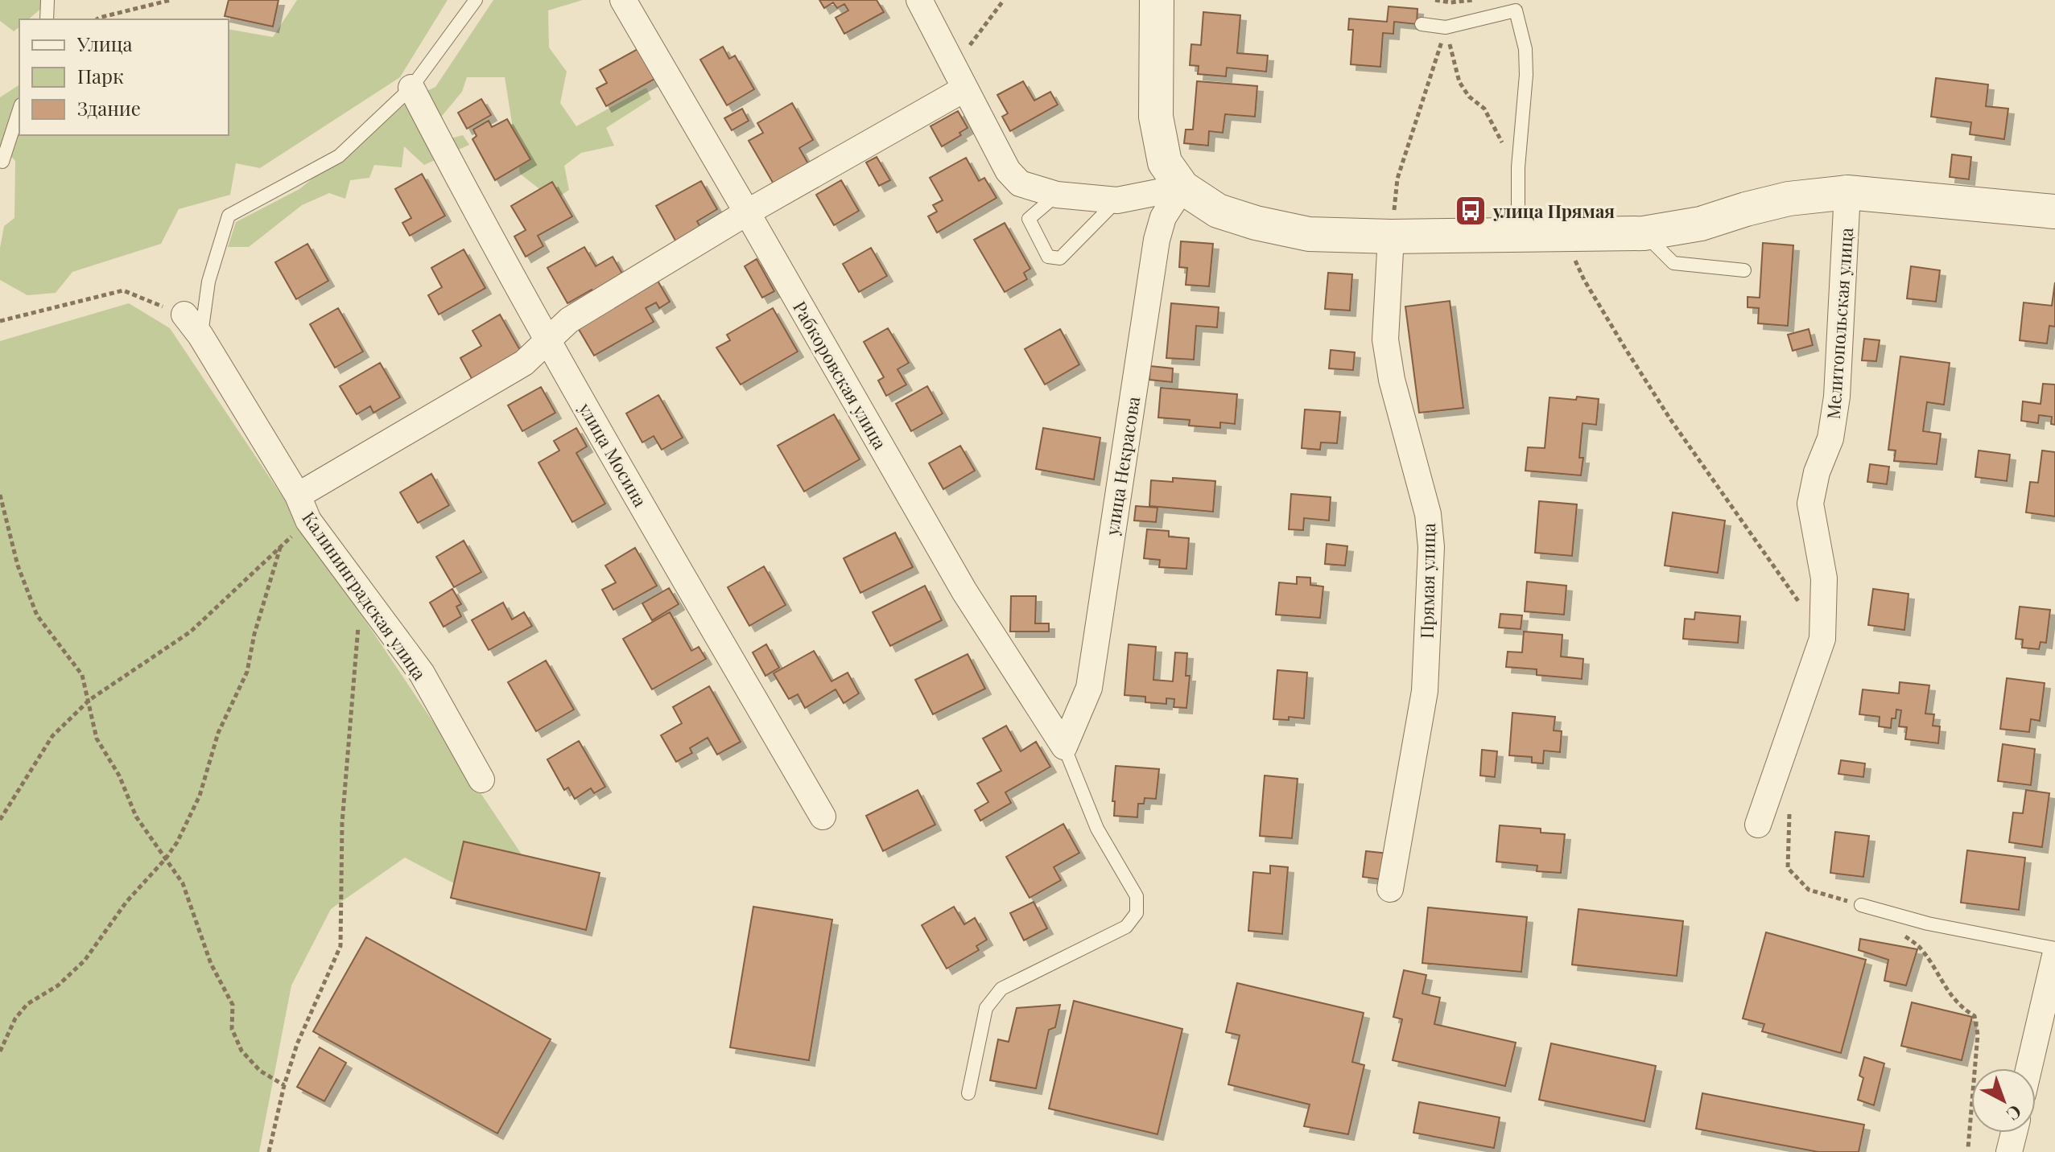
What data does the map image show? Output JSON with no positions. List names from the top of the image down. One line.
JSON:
{"streets":{"street":["Мелитопольская улица","Рабкоровская улица","улица Мосина","улица Некрасова","Прямая улица","Калининградская улица"]},"crossings":[["Рабкоровская улица","улица Некрасова"]],"places":{"bus stop":["улица Прямая"]},"legend":["Улица","Парк","Здание"],"north":"bottom right"}
